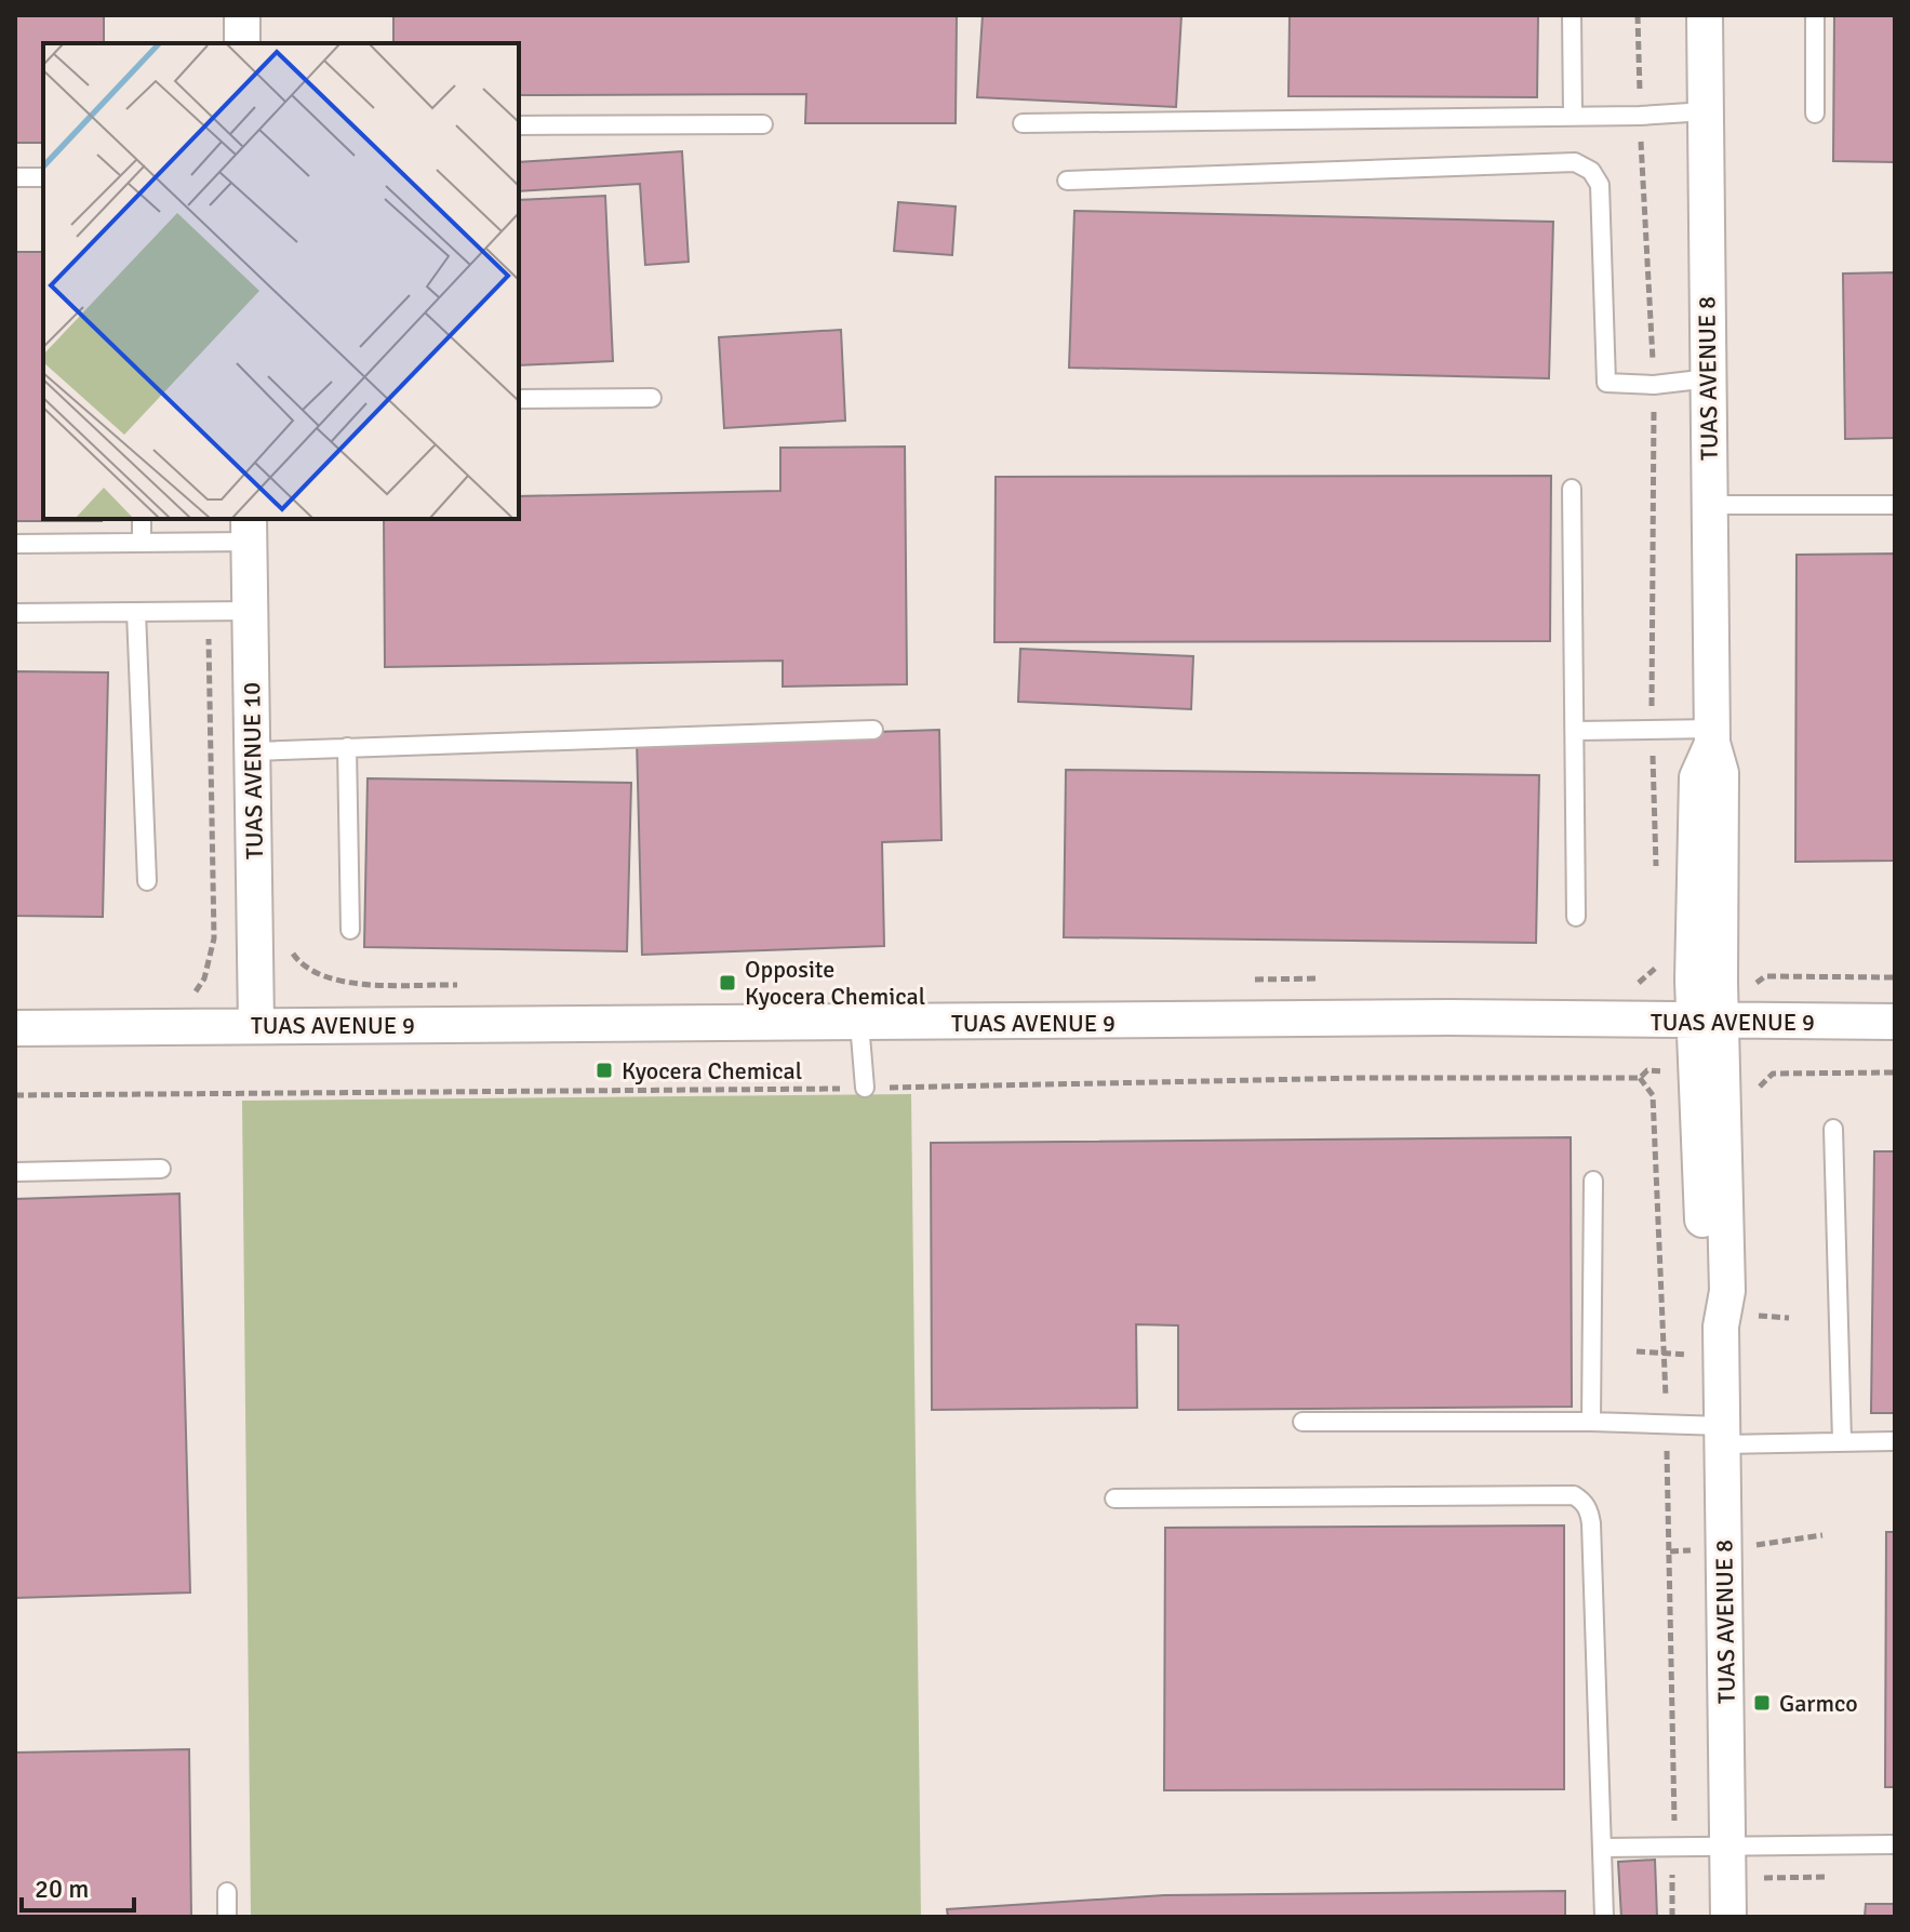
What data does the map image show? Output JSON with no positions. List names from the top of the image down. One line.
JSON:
{"streets":{"street":["TUAS AVENUE 8","TUAS AVENUE 10","TUAS AVENUE 9"]},"crossings":[["TUAS AVENUE 8","TUAS AVENUE 9"],["TUAS AVENUE 10","TUAS AVENUE 9"]],"places":{"transit":["Opposite Kyocera Chemical","Kyocera Chemical","Garmco"]},"scale_bar":"20 m"}
